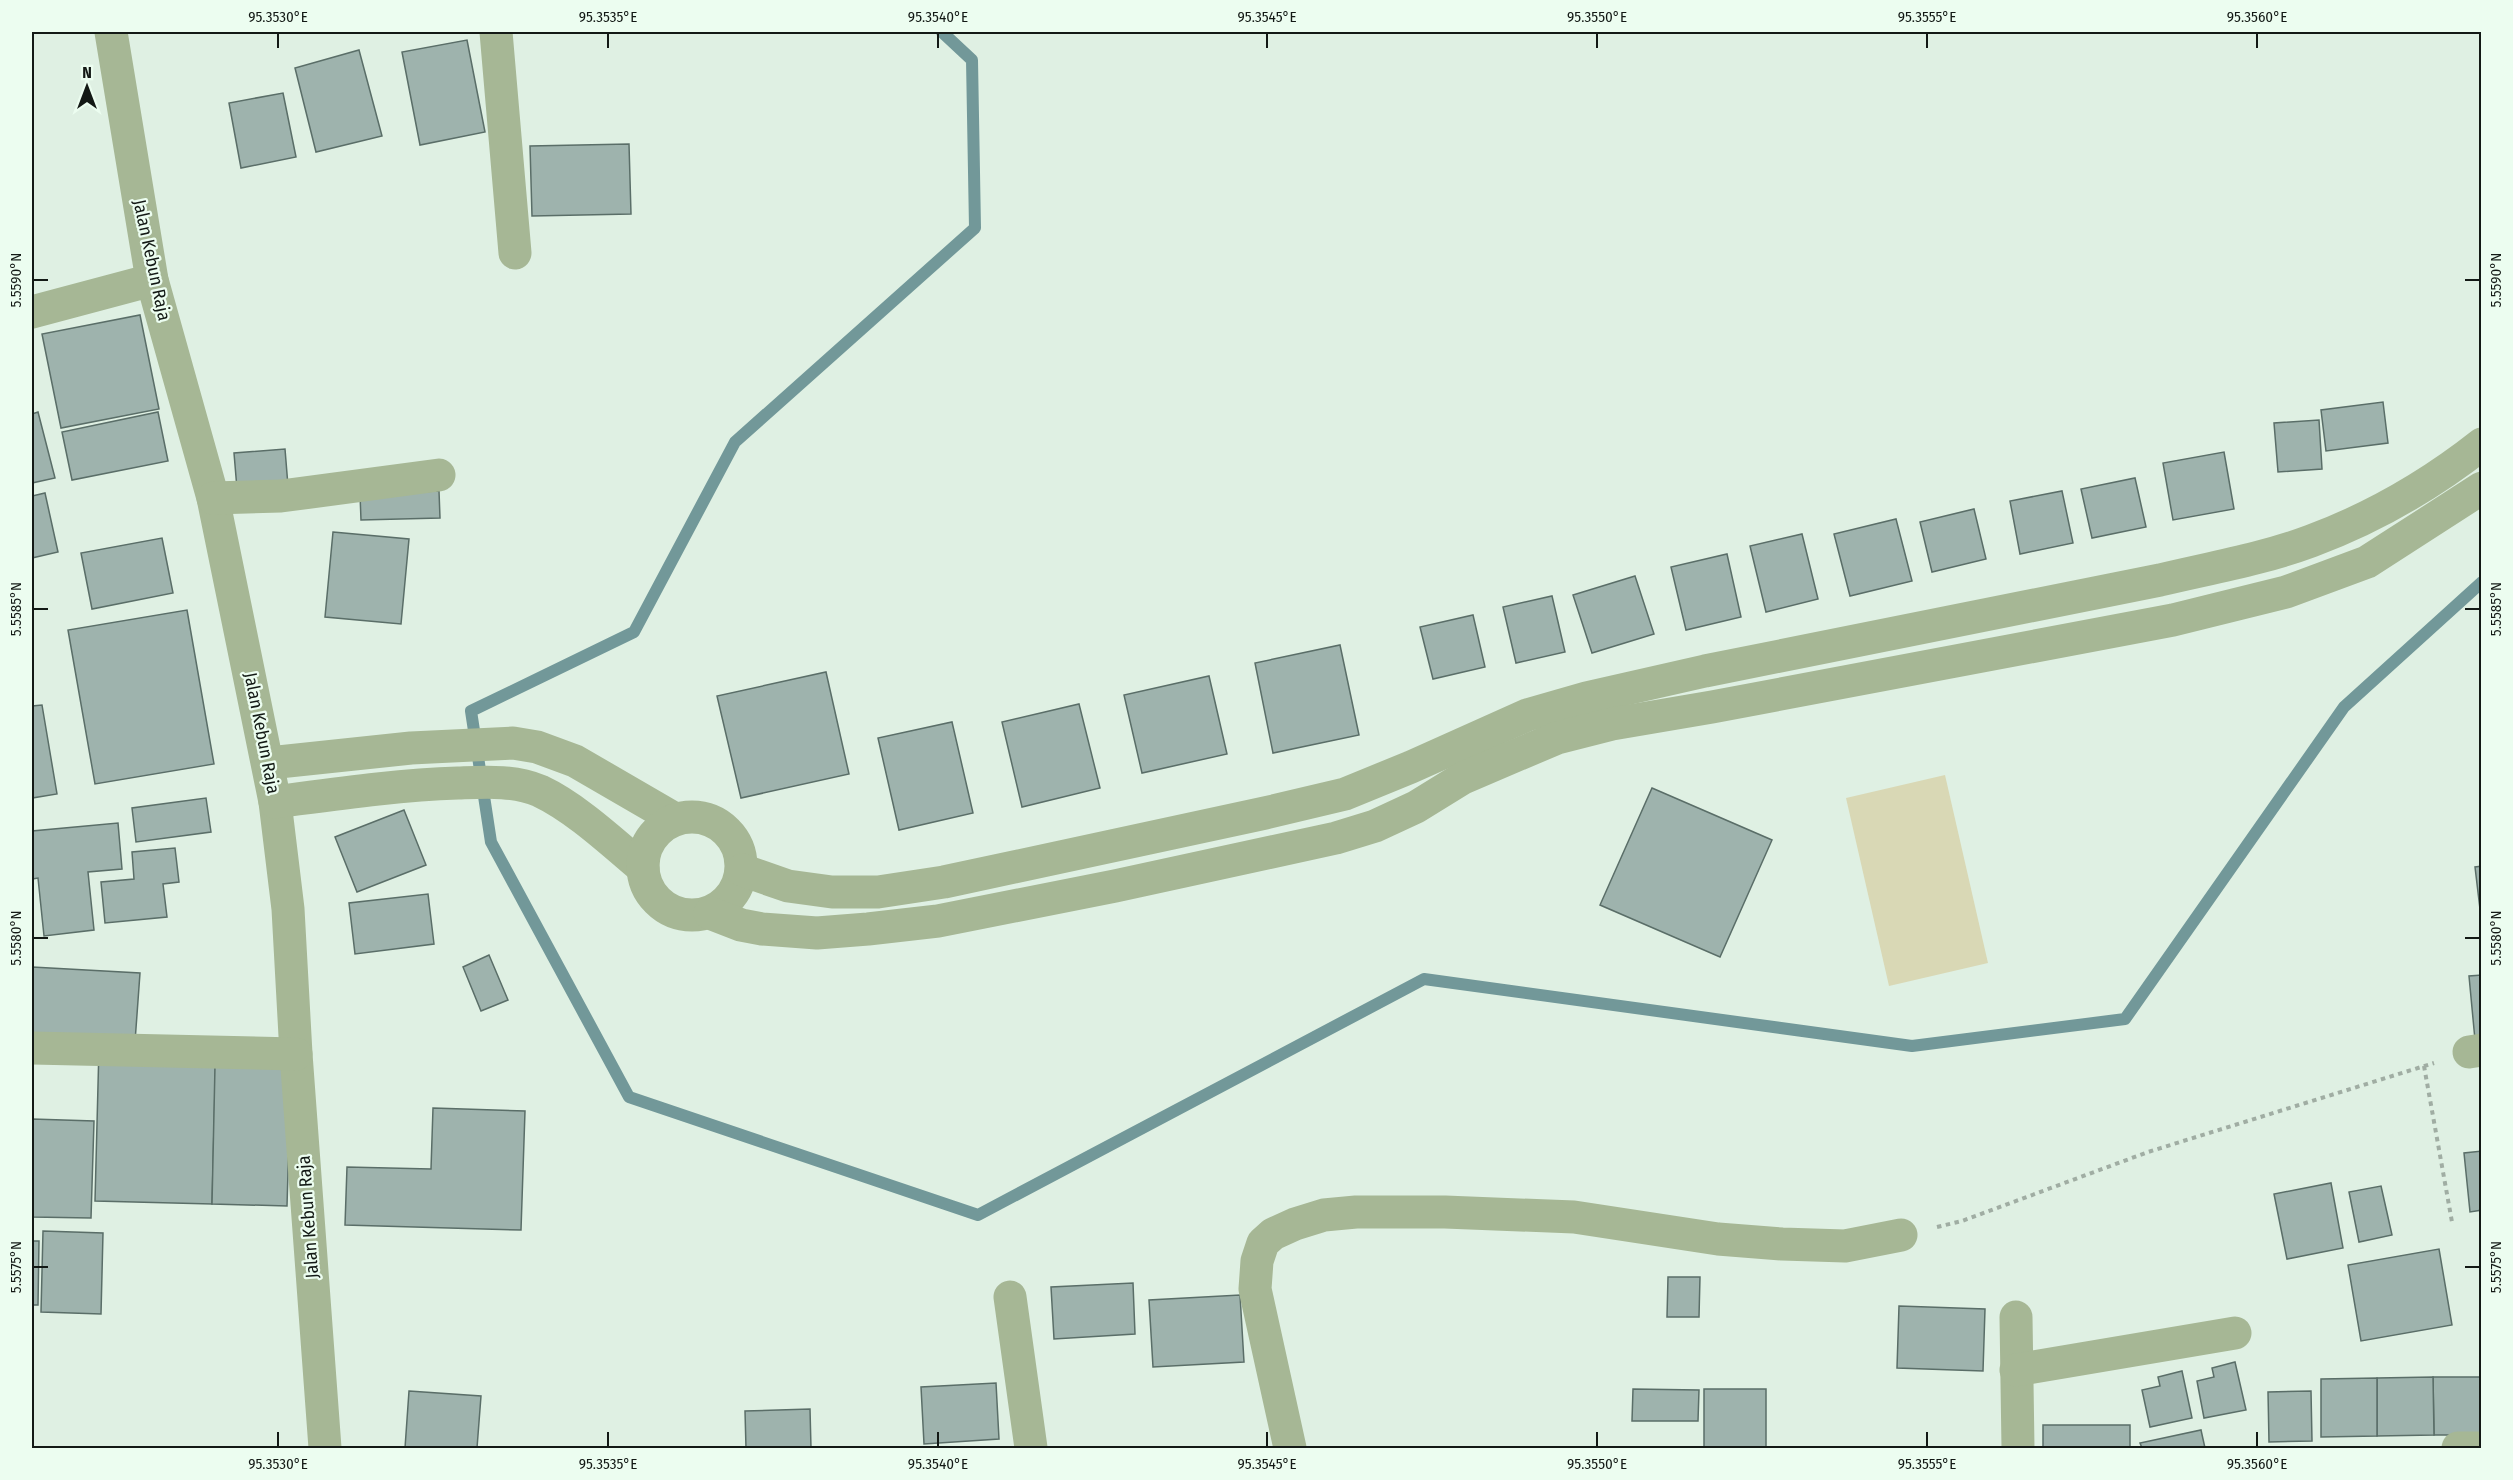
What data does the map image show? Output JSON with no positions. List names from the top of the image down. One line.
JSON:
{"streets":{"street":["Jalan Kebun Raja"]},"north":"top","coordinates":["95.3530°E","95.3535°E","95.3540°E","95.3545°E","95.3550°E","95.3555°E","95.3560°E","5.5590°N","5.5585°N","5.5580°N","5.5575°N"]}
